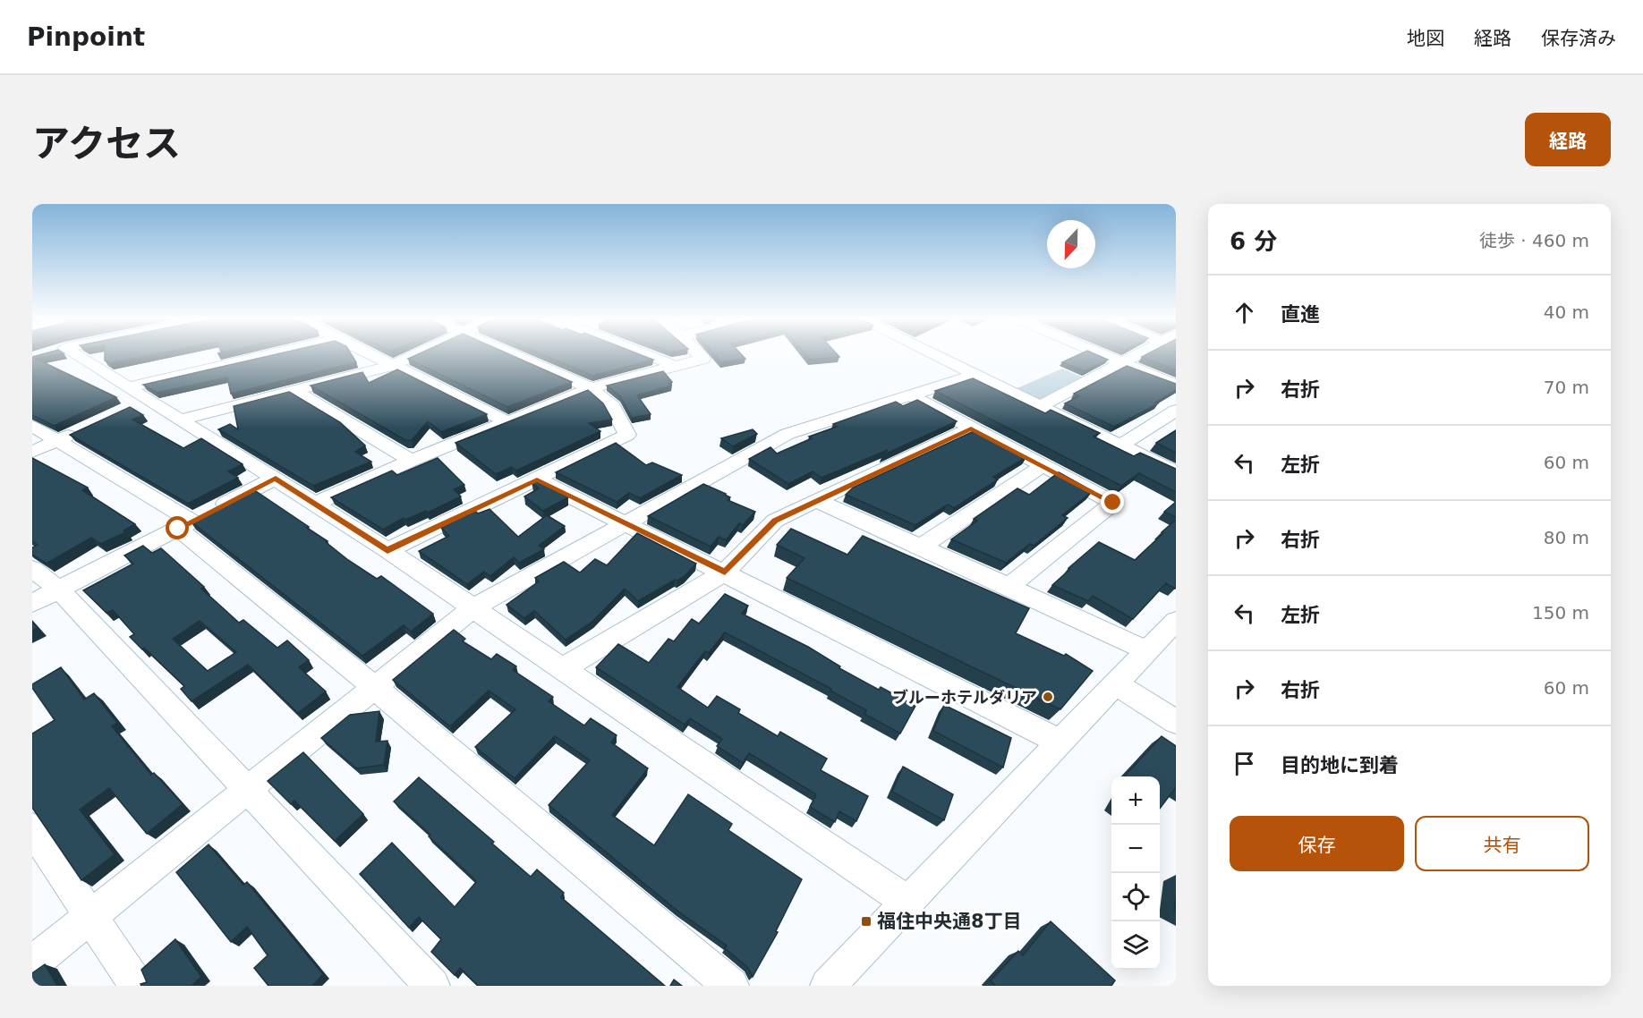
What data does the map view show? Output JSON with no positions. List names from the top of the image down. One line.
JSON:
{"places":{"other":["ブルーホテルダリア"],"transit":["福住中央通8丁目"]},"north":"bottom","page":{"header":"Pinpoint","nav":["地図","経路","保存済み"],"title":"アクセス","buttons":["経路",["保存","共有"]],"heading":["6 分","徒歩 · 460 m"],"list":[["直進","40 m"],["右折","70 m"],["左折","60 m"],["右折","80 m"],["左折","150 m"],["右折","60 m"],"目的地に到着"],"map_buttons":["+","−"]}}
